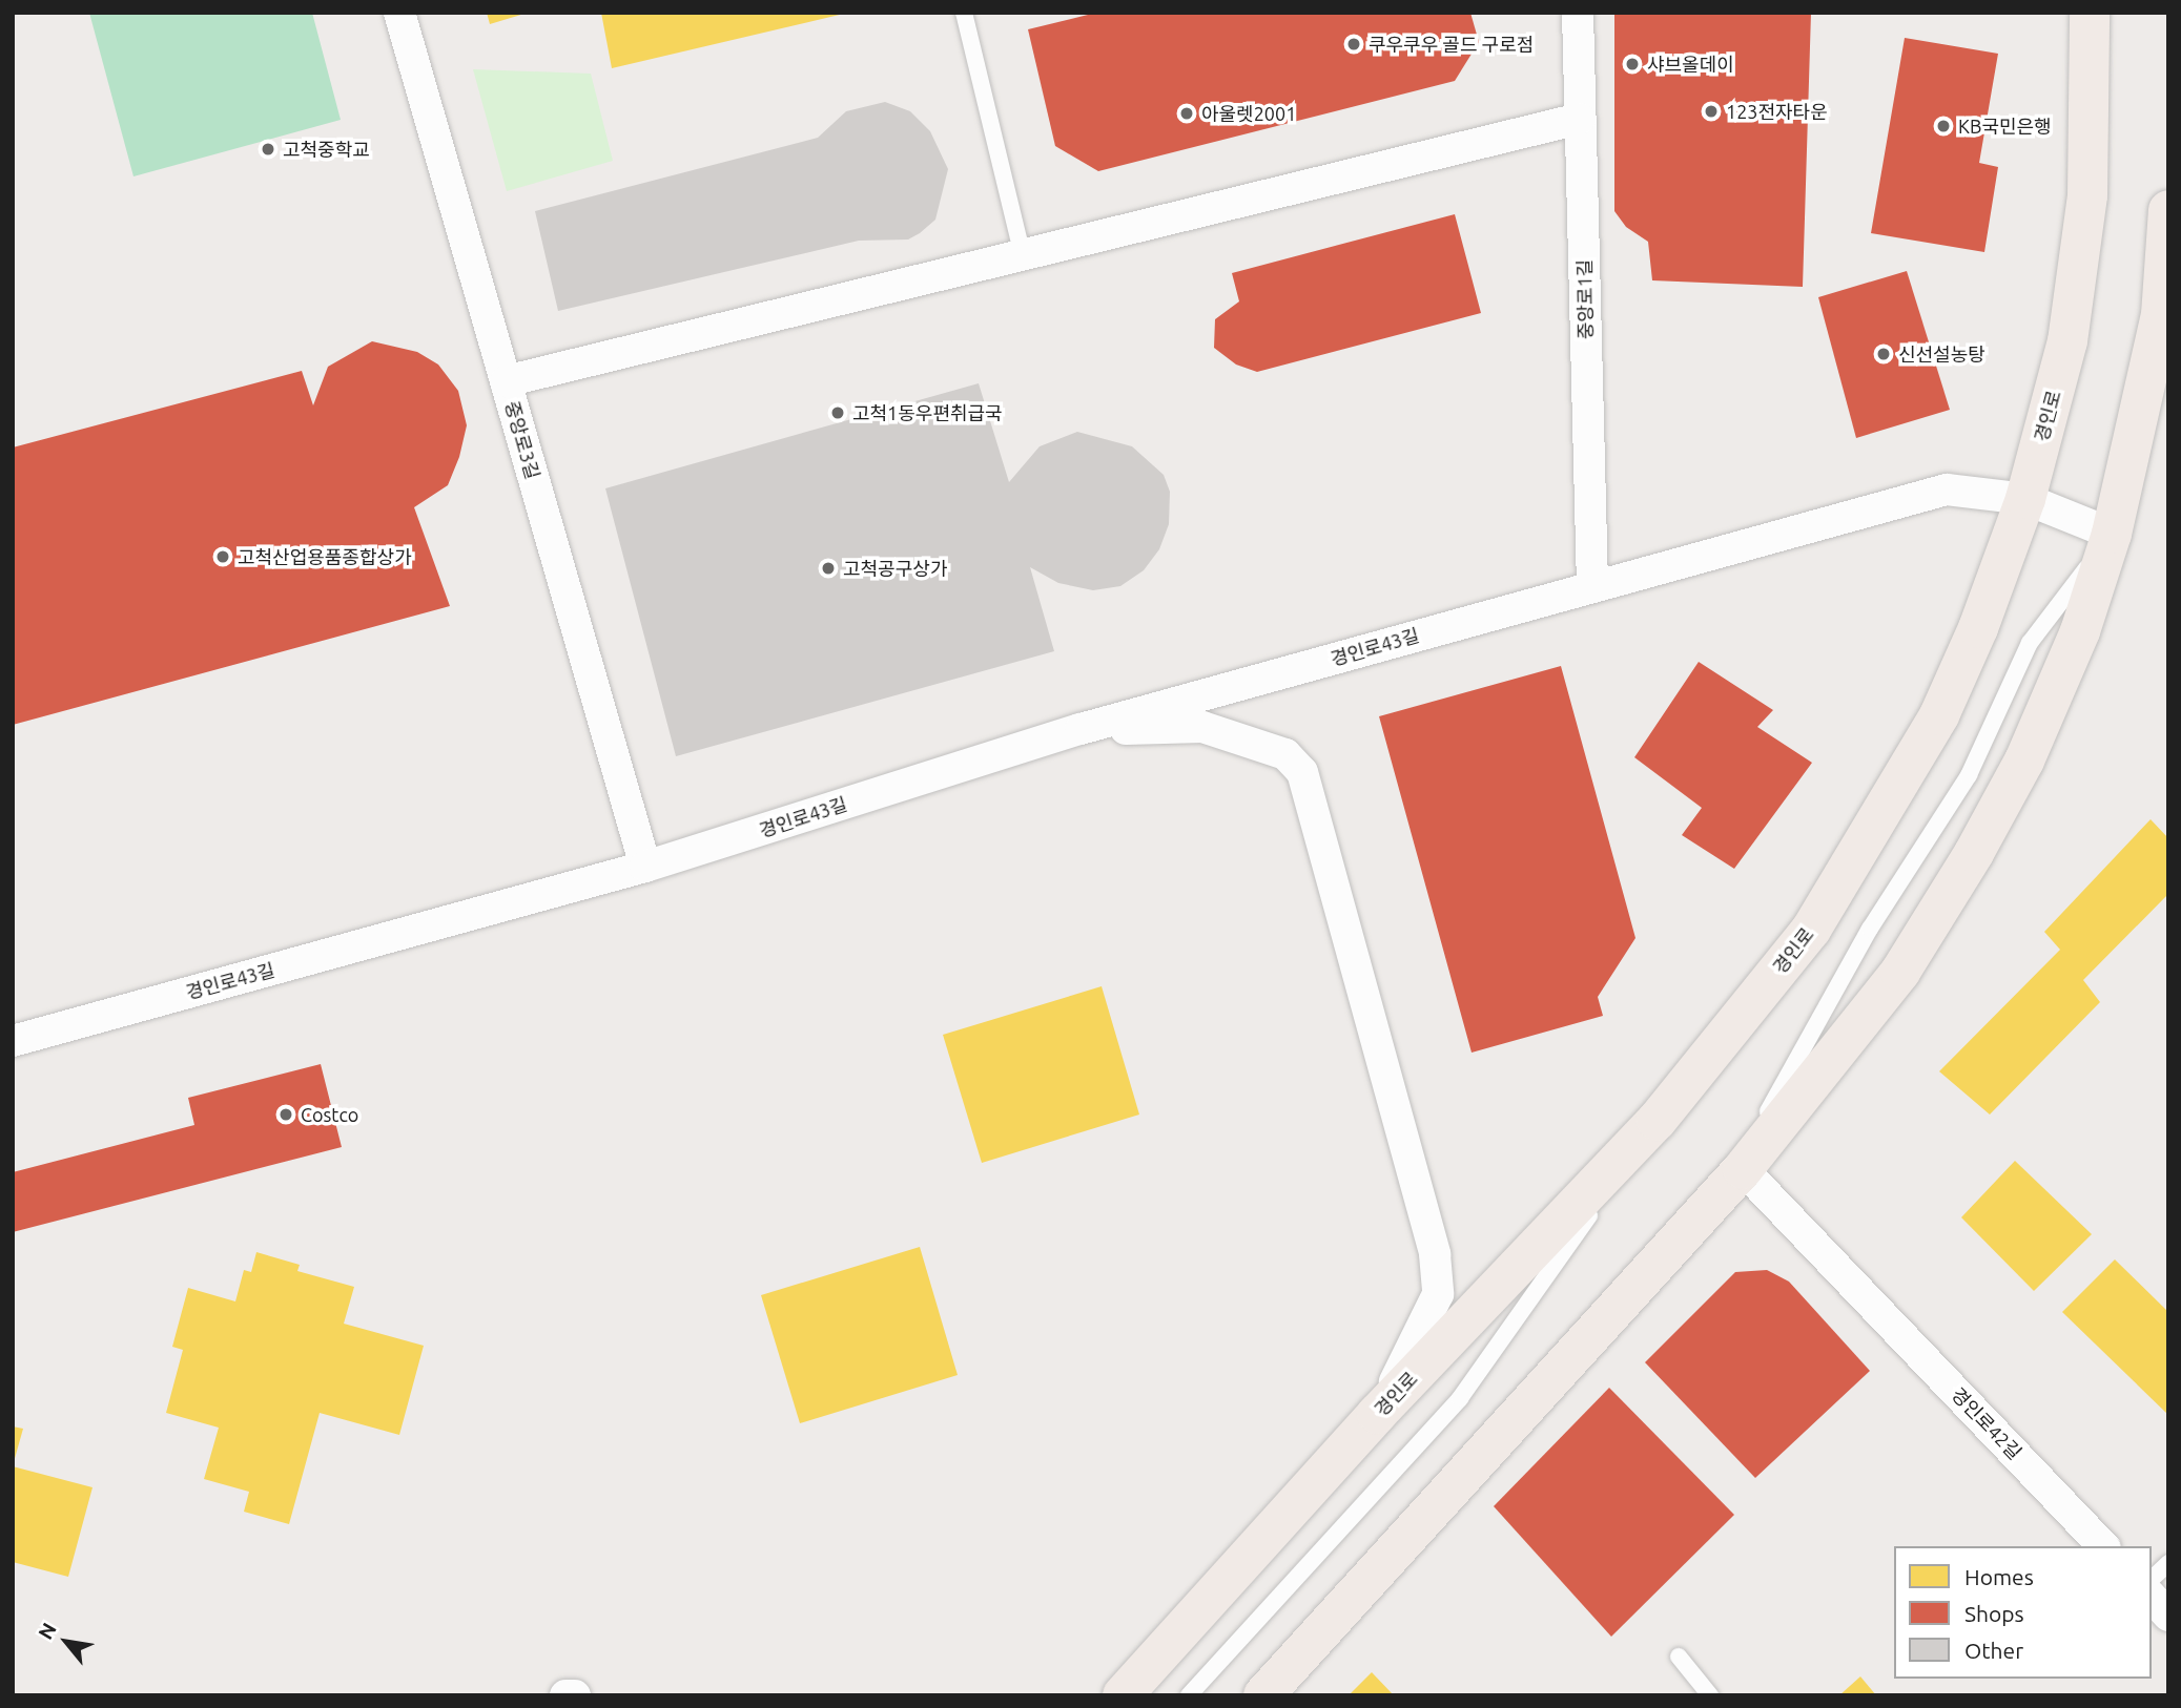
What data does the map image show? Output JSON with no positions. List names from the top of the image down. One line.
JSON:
{"streets":{"main road":["경인로"],"street":["중앙로1길","중앙로3길","경인로43길","경인로42길"]},"crossings":[["중앙로1길","경인로43길"],["경인로","경인로43길"],["중앙로3길","경인로43길"]],"places":["쿠우쿠우 골드 구로점","샤브올데이","123전자타운","아울렛2001","KB국민은행","고척중학교","신선설농탕","고척1동우편취급국","고척산업용품종합상가","고척공구상가","Costco"],"legend":["Homes","Shops","Other"],"north":"top left"}
